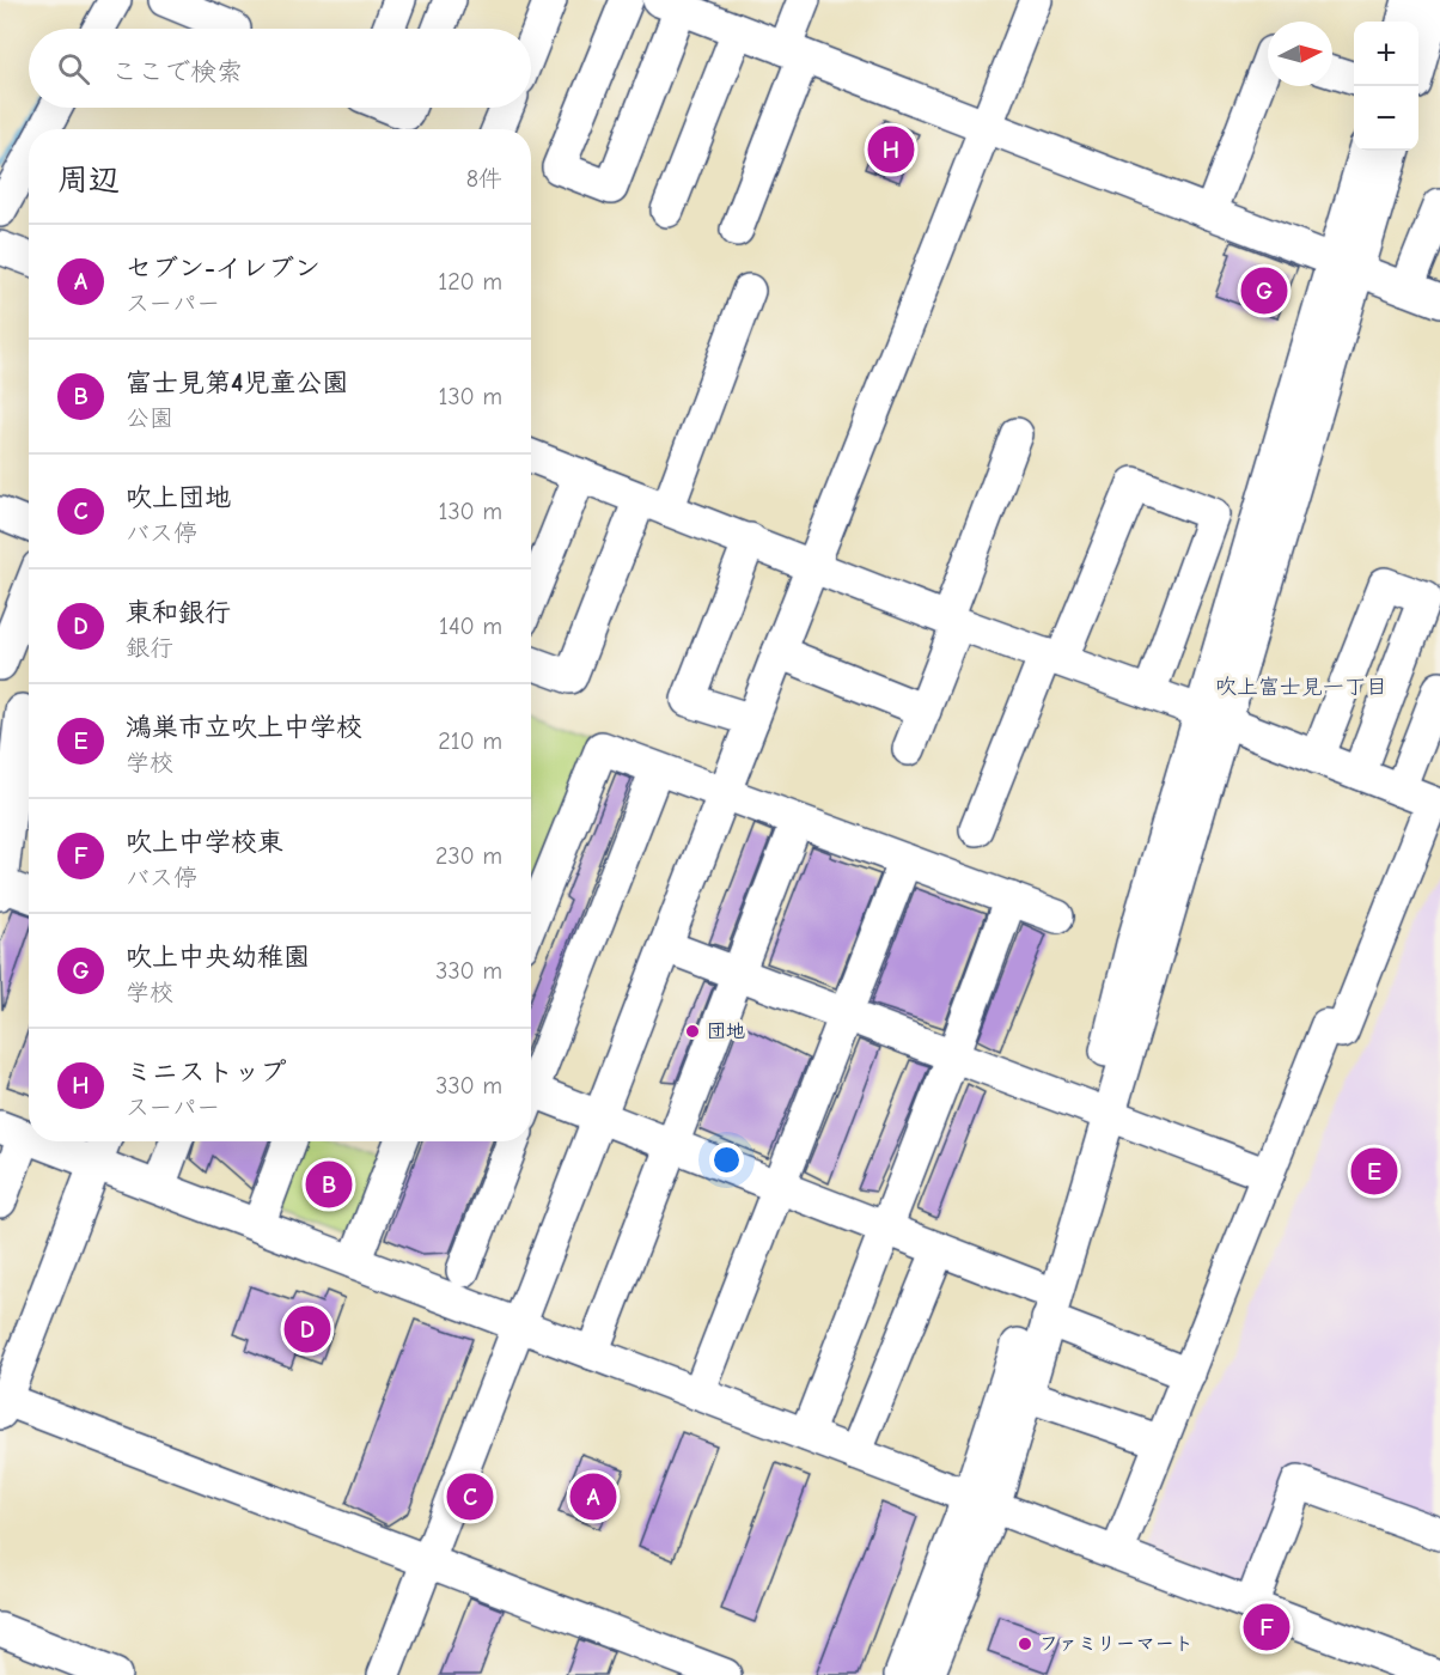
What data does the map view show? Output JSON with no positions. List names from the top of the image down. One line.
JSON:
{"districts":["吹上富士見一丁目"],"places":["団地","ファミリーマート"],"north":"right","page":{"map_buttons":["+","−"],"search":"ここで検索","pins":["H","G","E","B","D","A","C","F"],"heading":["周辺","8件"],"list":[{"mark":"A","name":"セブン-イレブン","note":"スーパー","value":"120 m"},{"mark":"B","name":"富士見第4児童公園","note":"公園","value":"130 m"},{"mark":"C","name":"吹上団地","note":"バス停","value":"130 m"},{"mark":"D","name":"東和銀行","note":"銀行","value":"140 m"},{"mark":"E","name":"鴻巣市立吹上中学校","note":"学校","value":"210 m"},{"mark":"F","name":"吹上中学校東","note":"バス停","value":"230 m"},{"mark":"G","name":"吹上中央幼稚園","note":"学校","value":"330 m"},{"mark":"H","name":"ミニストップ","note":"スーパー","value":"330 m"}]}}
